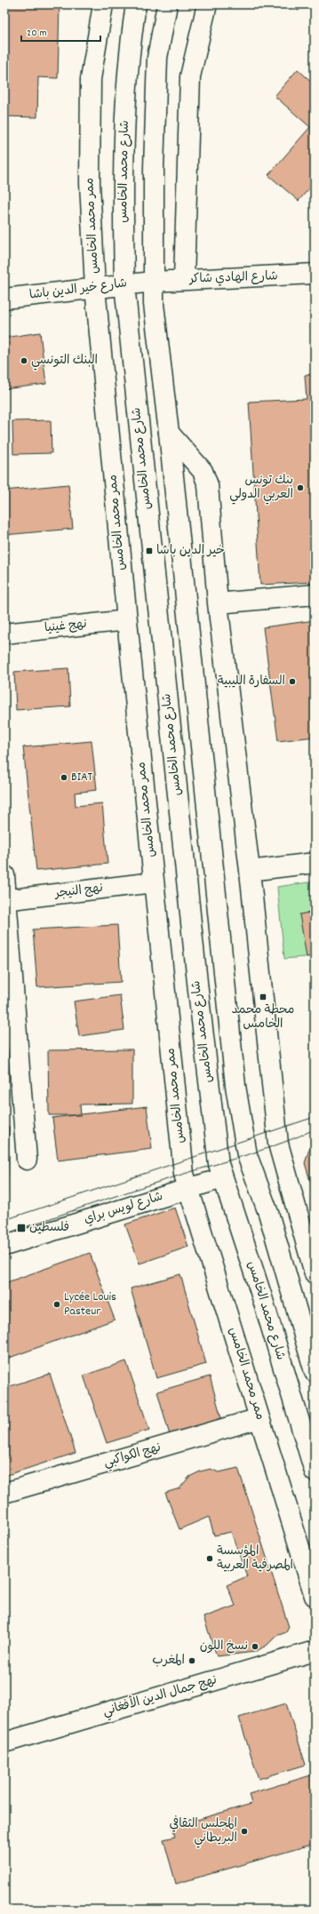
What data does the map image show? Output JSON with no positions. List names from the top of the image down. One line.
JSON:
{"streets":{"street":["شارع محمد الخامس","ممر محمد الخامس","شارع الهادي شاكر","شارع خير الدين باشا","نهج غينيا","نهج النيجر","شارع لويس براي","نهج الكواكبي","نهج جمال الدين الأفغاني"]},"crossings":[["شارع محمد الخامس","شارع الهادي شاكر"],["شارع محمد الخامس","شارع خير الدين باشا"],["شارع محمد الخامس","شارع لويس براي"],["ممر محمد الخامس","شارع خير الدين باشا"],["ممر محمد الخامس","نهج غينيا"],["ممر محمد الخامس","نهج النيجر"],["ممر محمد الخامس","شارع لويس براي"],["ممر محمد الخامس","نهج الكواكبي"],["شارع الهادي شاكر","شارع خير الدين باشا"]],"places":{"other":["البنك التونسي","بنك تونس العربي الدولي","السفارة الليبية","BIAT","Lycée Louis Pasteur","المؤسسة المصرفية العربية","نسخ اللون","المغرب","المجلس الثقافي البريطاني"],"transit":["خير الدين باشا","محطة محمد الخامس","فلسطين"]},"scale_bar":"20 m"}
